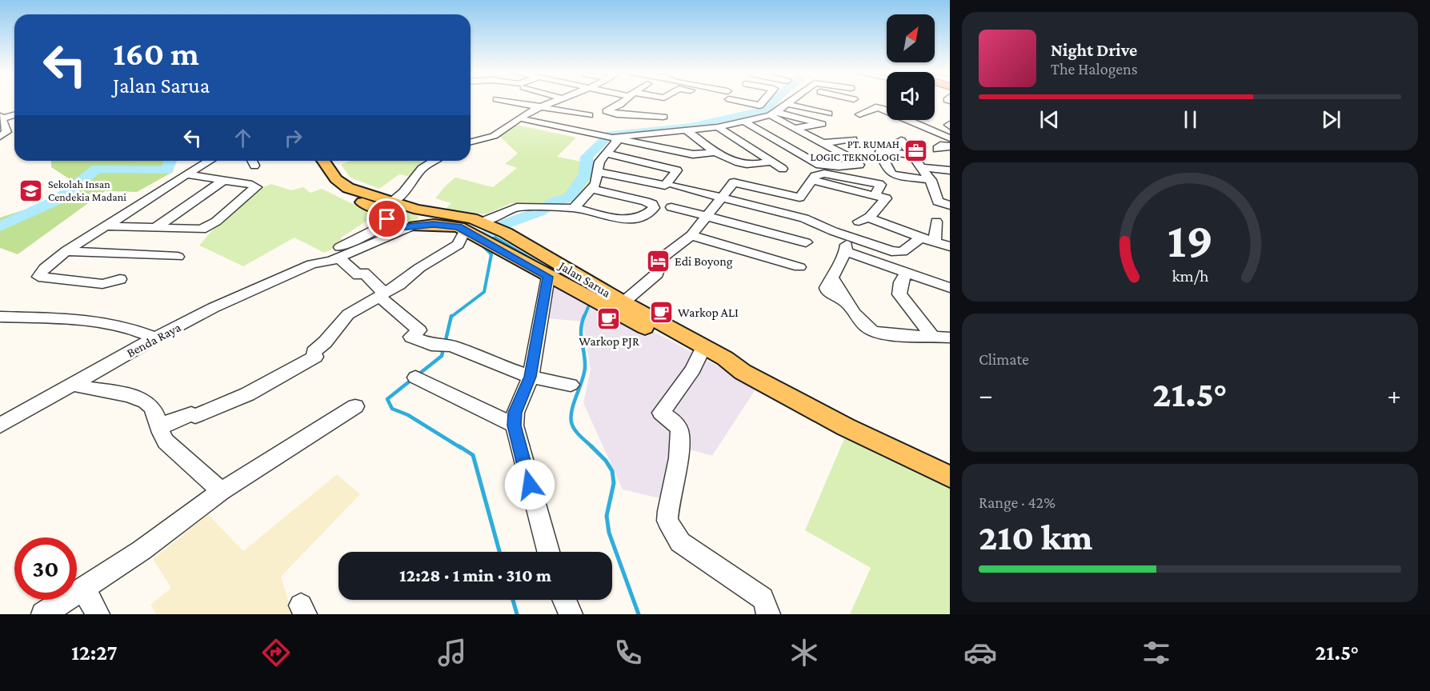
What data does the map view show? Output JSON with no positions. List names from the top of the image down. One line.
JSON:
{"streets":{"main road":["Jalan Sarua"],"street":["Benda Raya"]},"crossings":[["Jalan Sarua","Benda Raya"]],"places":{"office":["PT. RUMAH LOGIC TEKNOLOGI"],"school or university":["Sekolah Insan Cendekia Madani"],"hotel":["Edi Boyong"],"cafe":["Warkop ALI","Warkop PJR"]},"north":"top right","page":{"turn":["160 m","Jalan Sarua"],"song":["Night Drive","The Halogens"],"tile":["Climate",["Range · 42%","210 km"]],"heat":["−","21.5°","+"],"limit":"30","trip":"12:28 · 1 min · 310 m","tabs":["12:27","21.5°"],"gauge":["19","km/h"]}}
